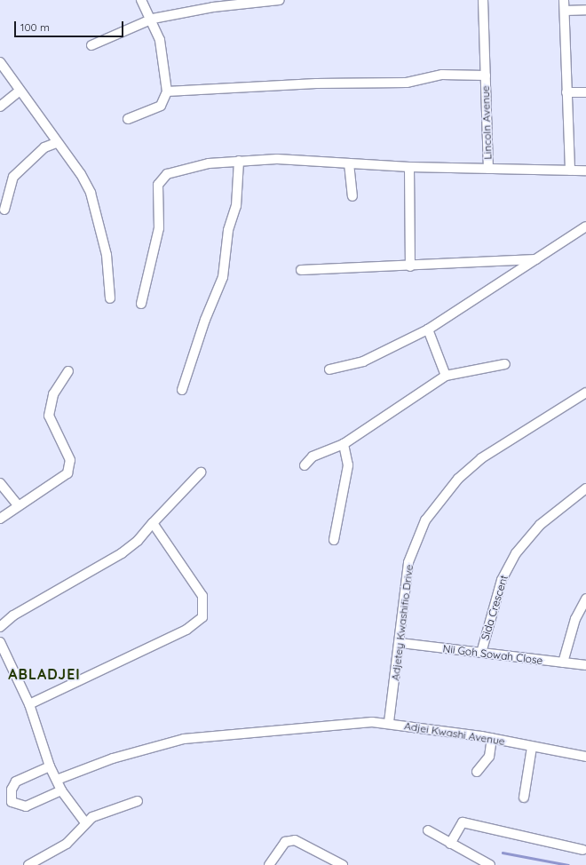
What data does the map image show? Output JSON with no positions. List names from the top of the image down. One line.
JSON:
{"streets":{"street":["Lincoln Avenue","Sida Crescent","Adjetey Kwashifio Drive","Nii Goh Sowah Close","Adjei Kwashi Avenue"]},"crossings":[["Sida Crescent","Nii Goh Sowah Close"],["Adjetey Kwashifio Drive","Nii Goh Sowah Close"],["Adjetey Kwashifio Drive","Adjei Kwashi Avenue"]],"districts":["ABLADJEI"],"scale_bar":"100 m"}
